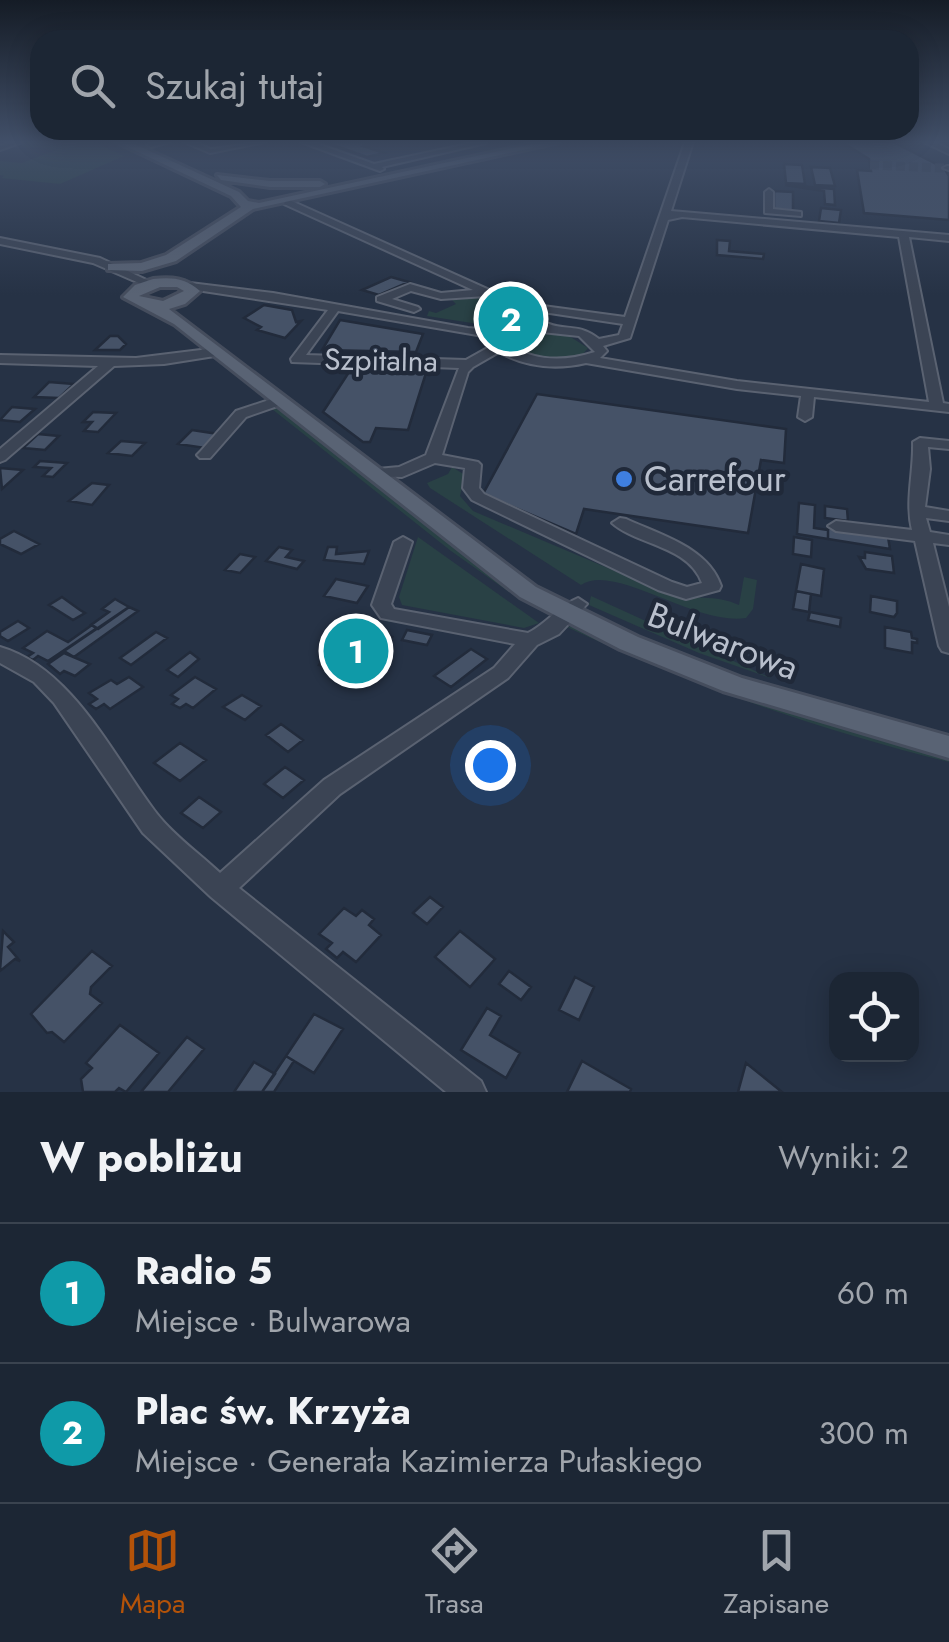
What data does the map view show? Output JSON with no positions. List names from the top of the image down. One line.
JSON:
{"streets":{"main road":["Bulwarowa"],"street":["Szpitalna"]},"places":["Carrefour"],"page":{"search":"Szukaj tutaj","pins":["2","1"],"heading":["W pobliżu","Wyniki: 2"],"list":[{"mark":"1","name":"Radio 5","note":"Miejsce · Bulwarowa","value":"60 m"},{"mark":"2","name":"Plac św. Krzyża","note":"Miejsce · Generała Kazimierza Pułaskiego","value":"300 m"}],"nav":["Mapa","Trasa","Zapisane"]}}
